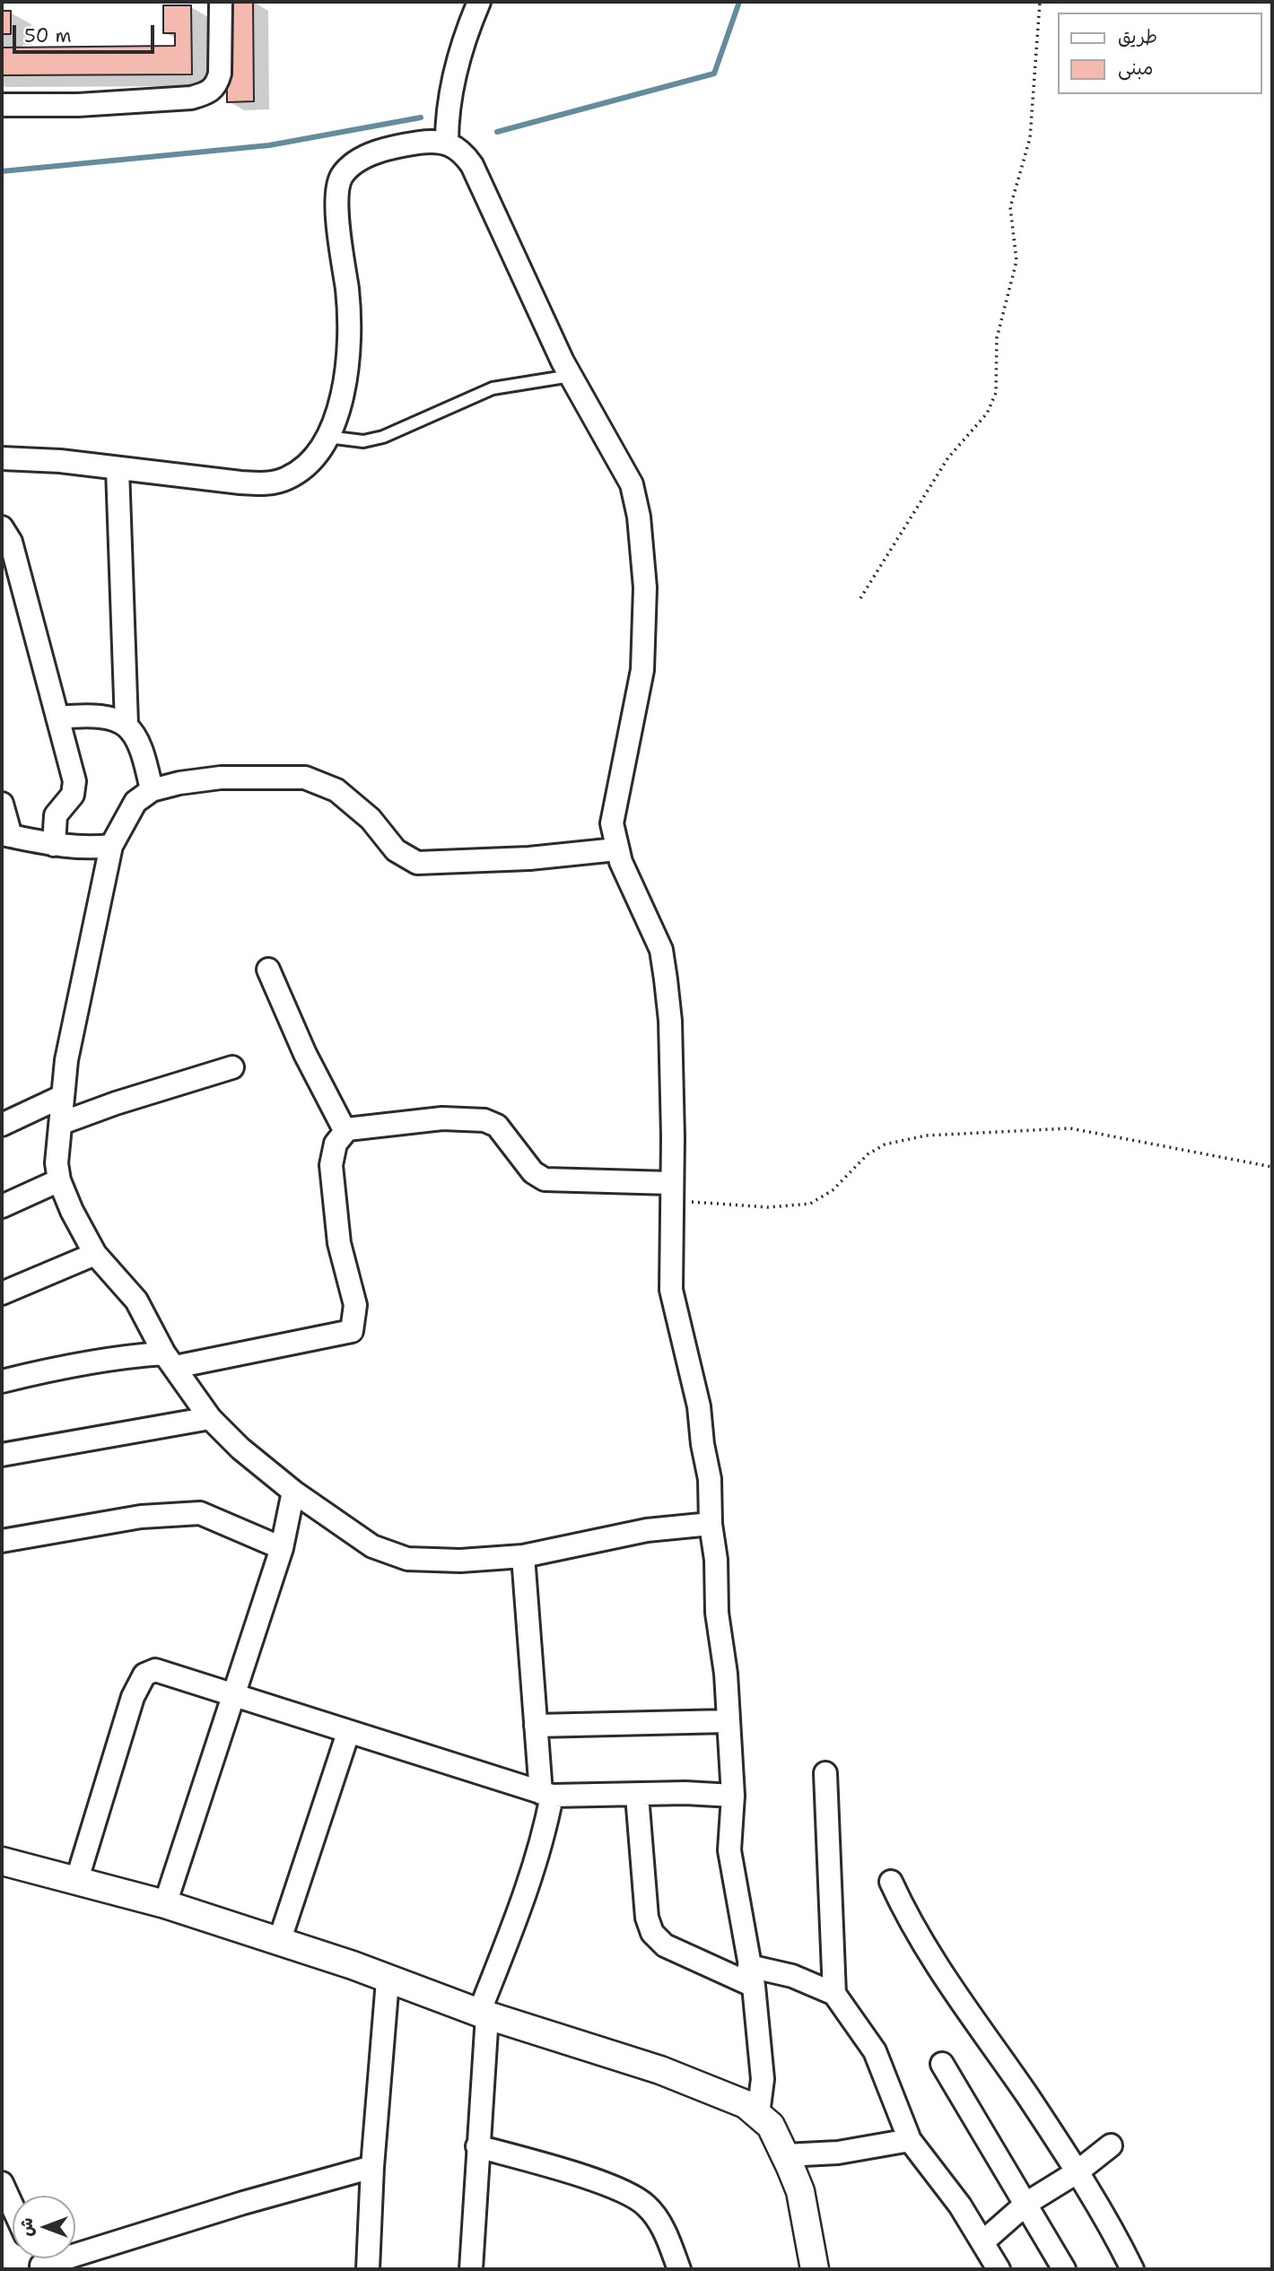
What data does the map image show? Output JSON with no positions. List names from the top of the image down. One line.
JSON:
{"legend":["طريق","مبنى"],"scale_bar":"50 m","north":"left"}
